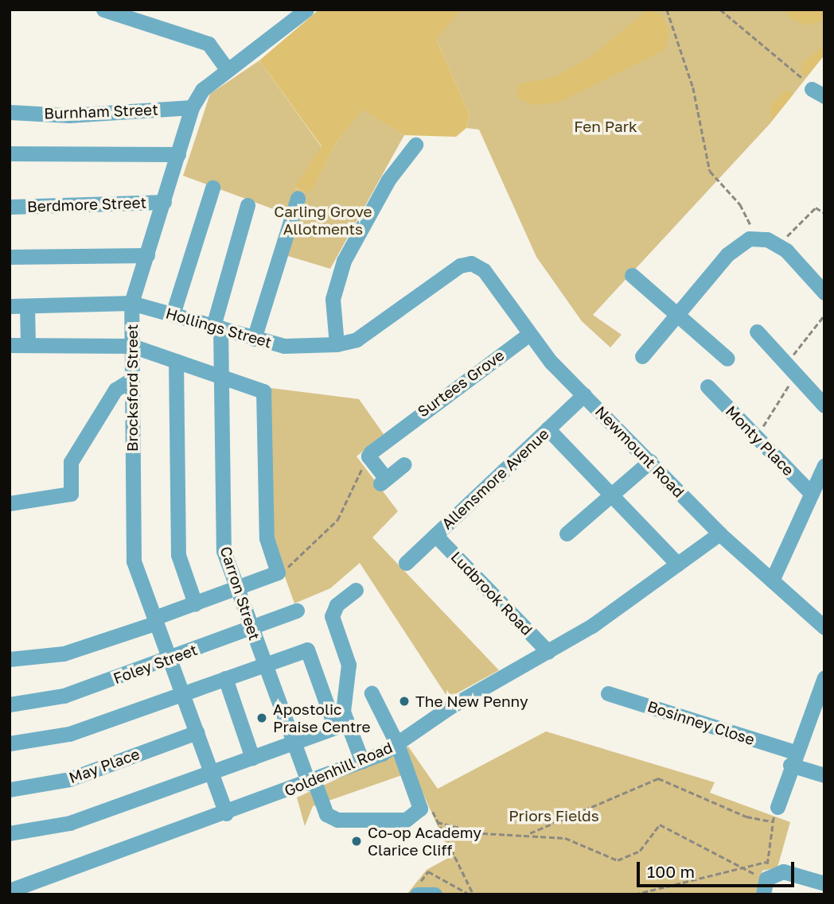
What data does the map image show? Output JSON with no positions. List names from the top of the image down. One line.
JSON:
{"streets":{"street":["Burnham Street","Berdmore Street","Hollings Street","Surtees Grove","Brocksford Street","Monty Place","Newmount Road","Allensmore Avenue","Carron Street","Ludbrook Road","Foley Street","Bosinney Close","May Place","Goldenhill Road"]},"crossings":[["Burnham Street","Brocksford Street"],["Berdmore Street","Brocksford Street"],["Hollings Street","Brocksford Street"],["Hollings Street","Newmount Road"],["Hollings Street","Carron Street"],["Surtees Grove","Newmount Road"],["Brocksford Street","Foley Street"],["Brocksford Street","May Place"],["Brocksford Street","Goldenhill Road"],["Newmount Road","Allensmore Avenue"],["Newmount Road","Goldenhill Road"],["Allensmore Avenue","Ludbrook Road"],["Carron Street","Foley Street"],["Carron Street","Goldenhill Road"],["Ludbrook Road","Goldenhill Road"]],"parks":["Fen Park","Carling Grove Allotments","Priors Fields"],"places":["The New Penny","Apostolic Praise Centre","Co-op Academy Clarice Cliff"],"scale_bar":"100 m"}
